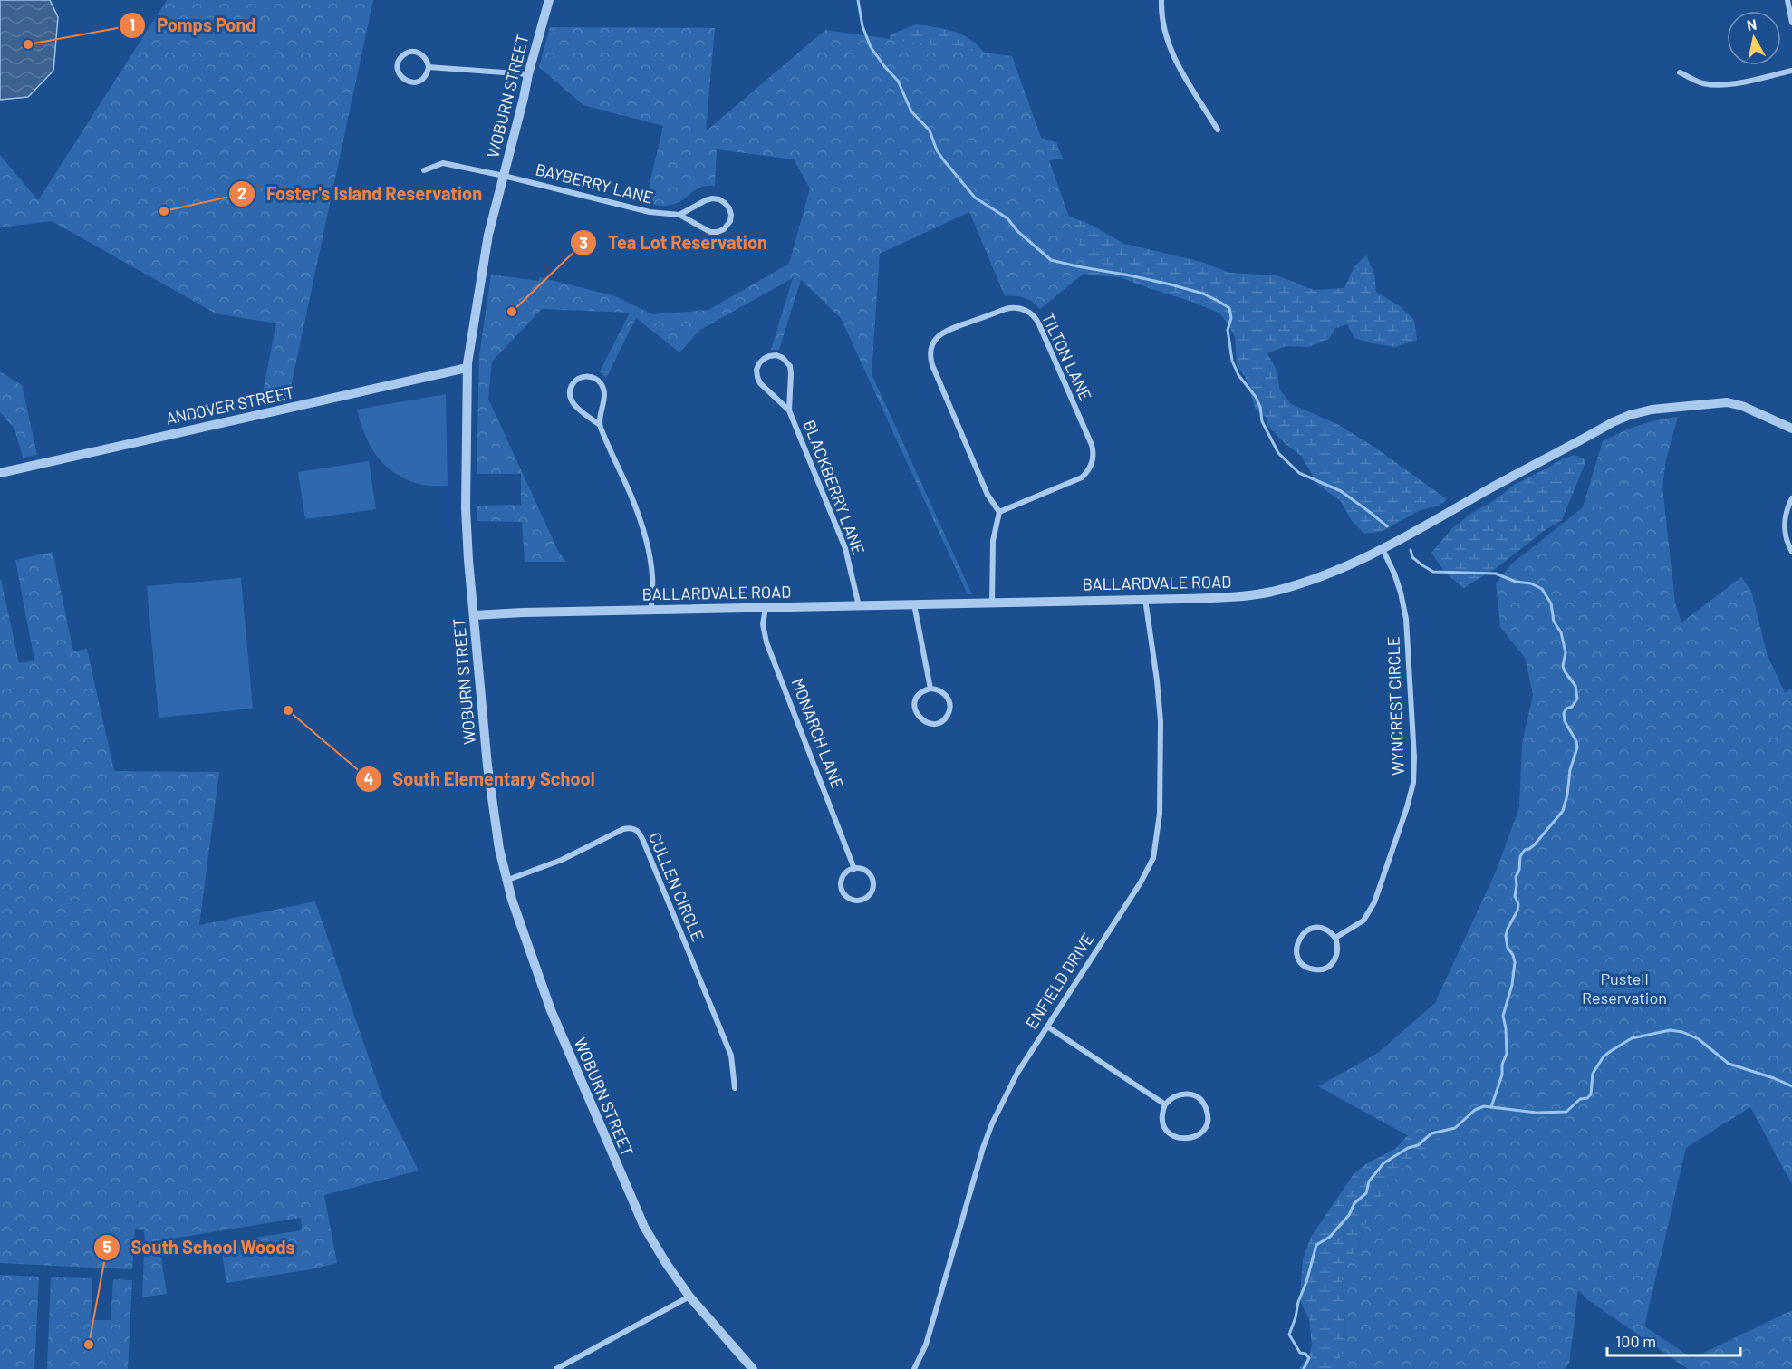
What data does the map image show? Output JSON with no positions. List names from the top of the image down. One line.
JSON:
{"streets":{"street":["WOBURN STREET","BAYBERRY LANE","TILTON LANE","ANDOVER STREET","BLACKBERRY LANE","BALLARDVALE ROAD","WYNCREST CIRCLE","MONARCH LANE","CULLEN CIRCLE","ENFIELD DRIVE"]},"crossings":[["WOBURN STREET","BAYBERRY LANE"],["WOBURN STREET","ANDOVER STREET"],["WOBURN STREET","BALLARDVALE ROAD"],["WOBURN STREET","CULLEN CIRCLE"],["BLACKBERRY LANE","BALLARDVALE ROAD"],["BALLARDVALE ROAD","WYNCREST CIRCLE"],["BALLARDVALE ROAD","MONARCH LANE"],["BALLARDVALE ROAD","ENFIELD DRIVE"]],"parks":["Pustell Reservation"],"places":["Pomps Pond","Foster's Island Reservation","Tea Lot Reservation","South Elementary School","South School Woods"],"scale_bar":"100 m","north":"top"}
